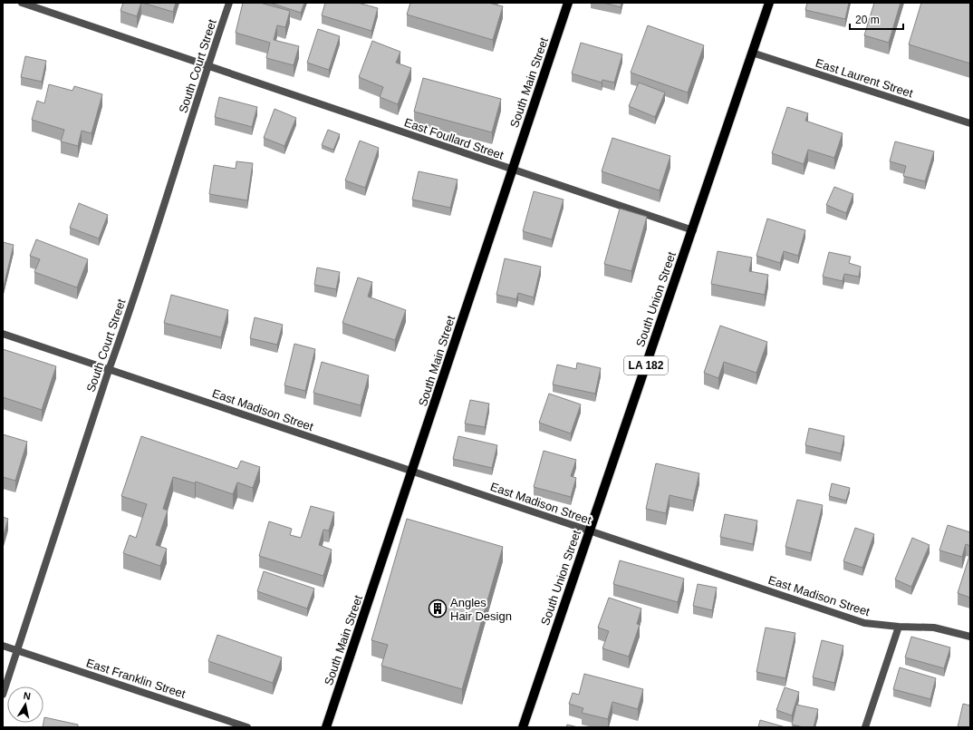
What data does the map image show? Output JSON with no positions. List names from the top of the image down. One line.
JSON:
{"streets":{"main road":["South Main Street","South Union Street","LA 182"],"street":["South Court Street","East Laurent Street","East Foullard Street","East Madison Street","East Franklin Street"]},"crossings":[["South Court Street","East Foullard Street"],["South Court Street","East Madison Street"],["South Court Street","East Franklin Street"],["East Laurent Street","South Union Street"],["South Main Street","East Foullard Street"],["South Main Street","East Madison Street"],["East Foullard Street","South Union Street"],["South Union Street","East Madison Street"]],"places":{"building":["Angles Hair Design"]},"scale_bar":"20 m","north":"top"}
